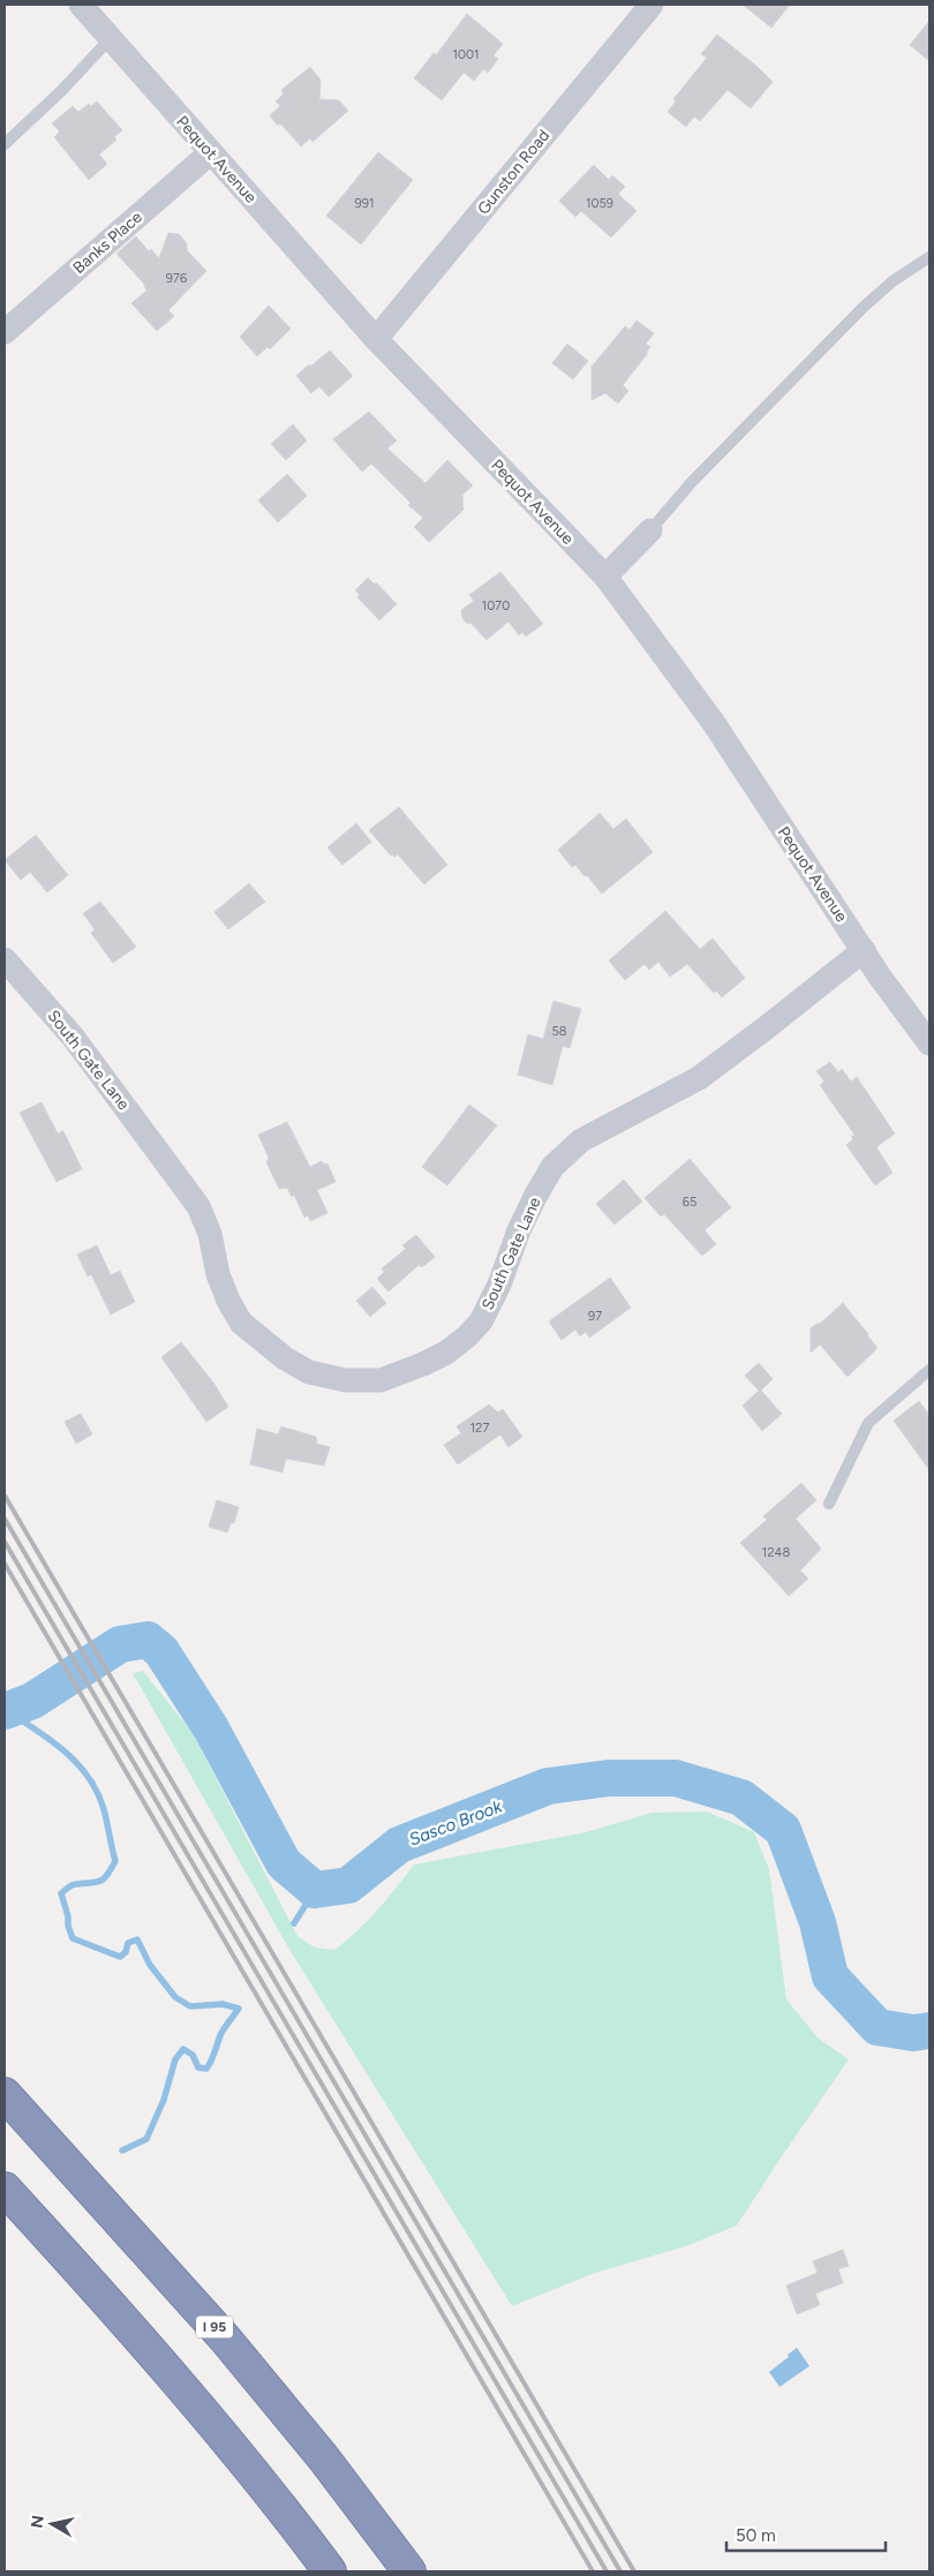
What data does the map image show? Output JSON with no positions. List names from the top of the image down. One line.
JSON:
{"streets":{"highway":["I 95"],"street":["Pequot Avenue","Gunston Road","Banks Place","South Gate Lane"]},"crossings":[["Pequot Avenue","Gunston Road"],["Pequot Avenue","Banks Place"],["Pequot Avenue","South Gate Lane"]],"water":["Sasco Brook"],"house_numbers":["1001","991","1059","976","1070","58","65","97","127","1248"],"scale_bar":"50 m","north":"left"}
